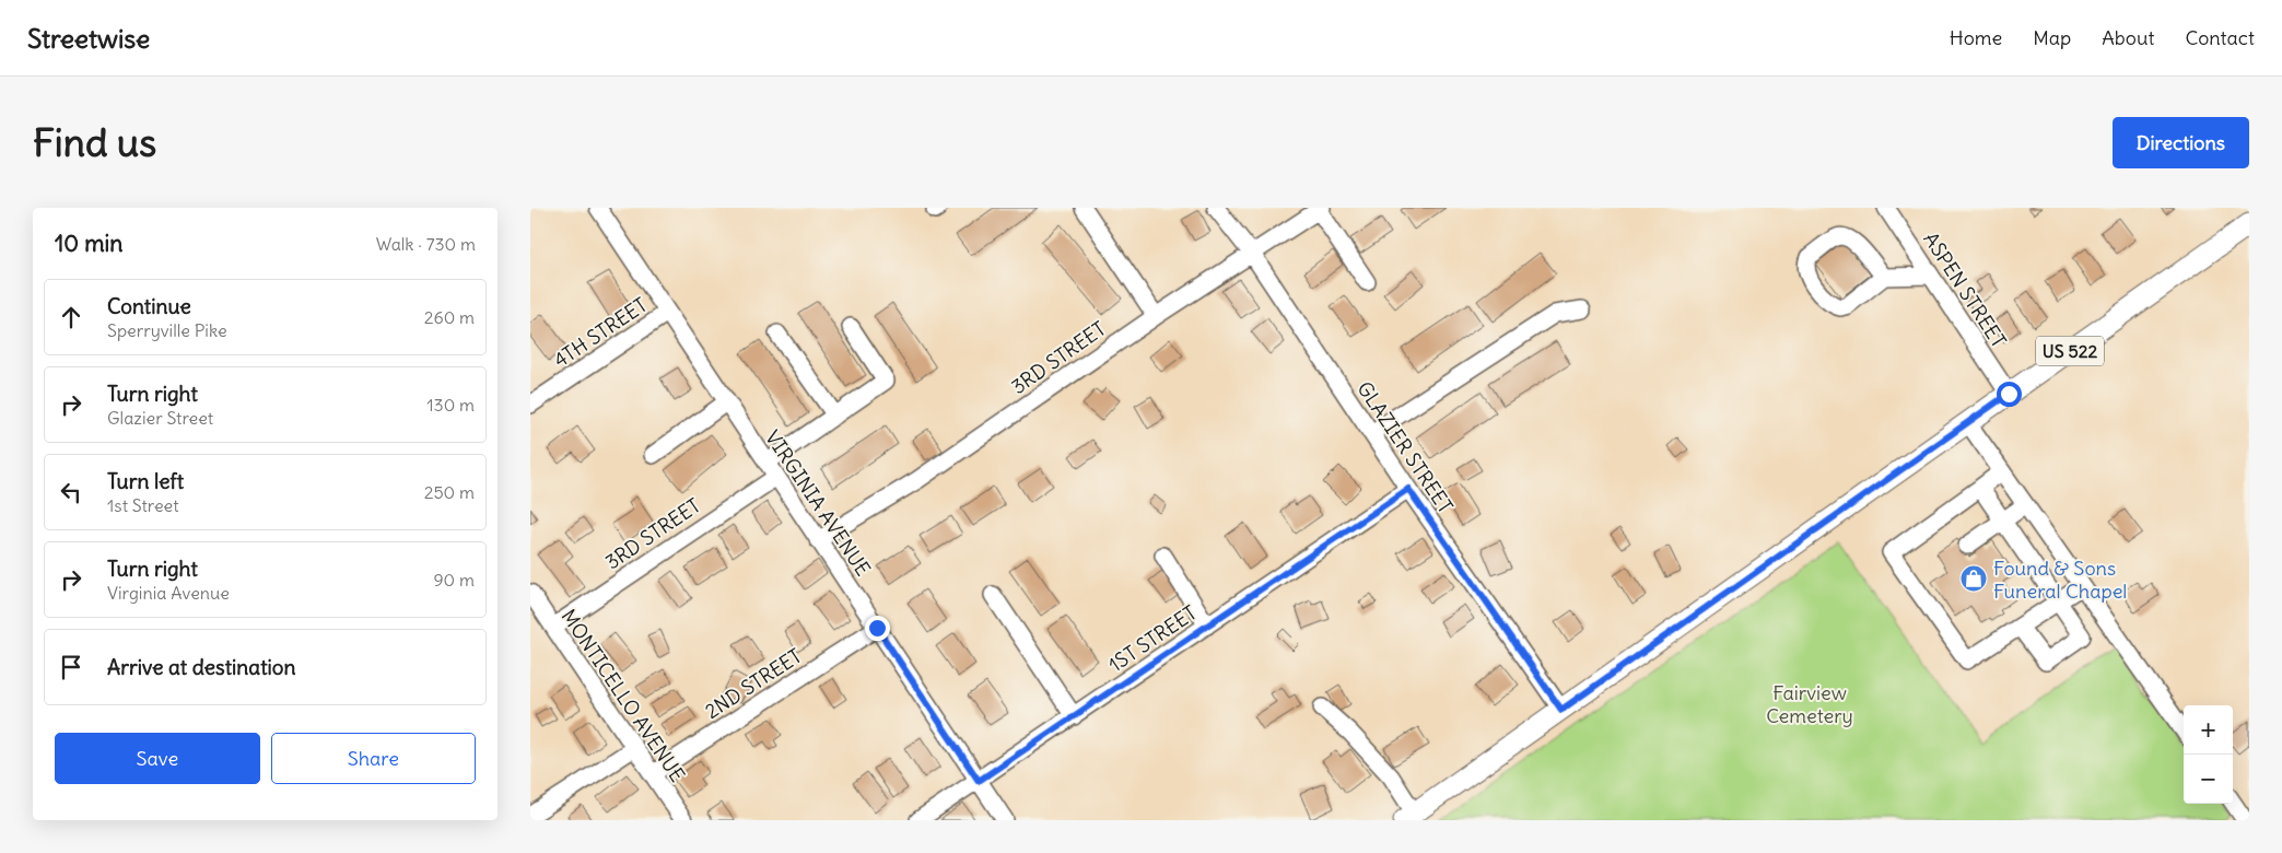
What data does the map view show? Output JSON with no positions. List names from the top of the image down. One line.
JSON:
{"streets":{"main road":["US 522"],"street":["ASPEN STREET","4TH STREET","3RD STREET","GLAZIER STREET","VIRGINIA AVENUE","1ST STREET","2ND STREET","MONTICELLO AVENUE"]},"crossings":[["ASPEN STREET","US 522"],["4TH STREET","VIRGINIA AVENUE"],["US 522","GLAZIER STREET"],["3RD STREET","GLAZIER STREET"],["3RD STREET","VIRGINIA AVENUE"],["3RD STREET","MONTICELLO AVENUE"],["GLAZIER STREET","1ST STREET"],["VIRGINIA AVENUE","1ST STREET"],["VIRGINIA AVENUE","2ND STREET"],["2ND STREET","MONTICELLO AVENUE"]],"parks":["Fairview Cemetery"],"places":{"shop":["Found & Sons Funeral Chapel"]},"page":{"header":"Streetwise","nav":["Home","Map","About","Contact"],"buttons":["Directions",["Save","Share"]],"title":"Find us","heading":["10 min","Walk · 730 m"],"list":[["Continue","Sperryville Pike","260 m"],["Turn right","Glazier Street","130 m"],["Turn left","1st Street","250 m"],["Turn right","Virginia Avenue","90 m"],"Arrive at destination"],"map_buttons":["+","−"]}}
